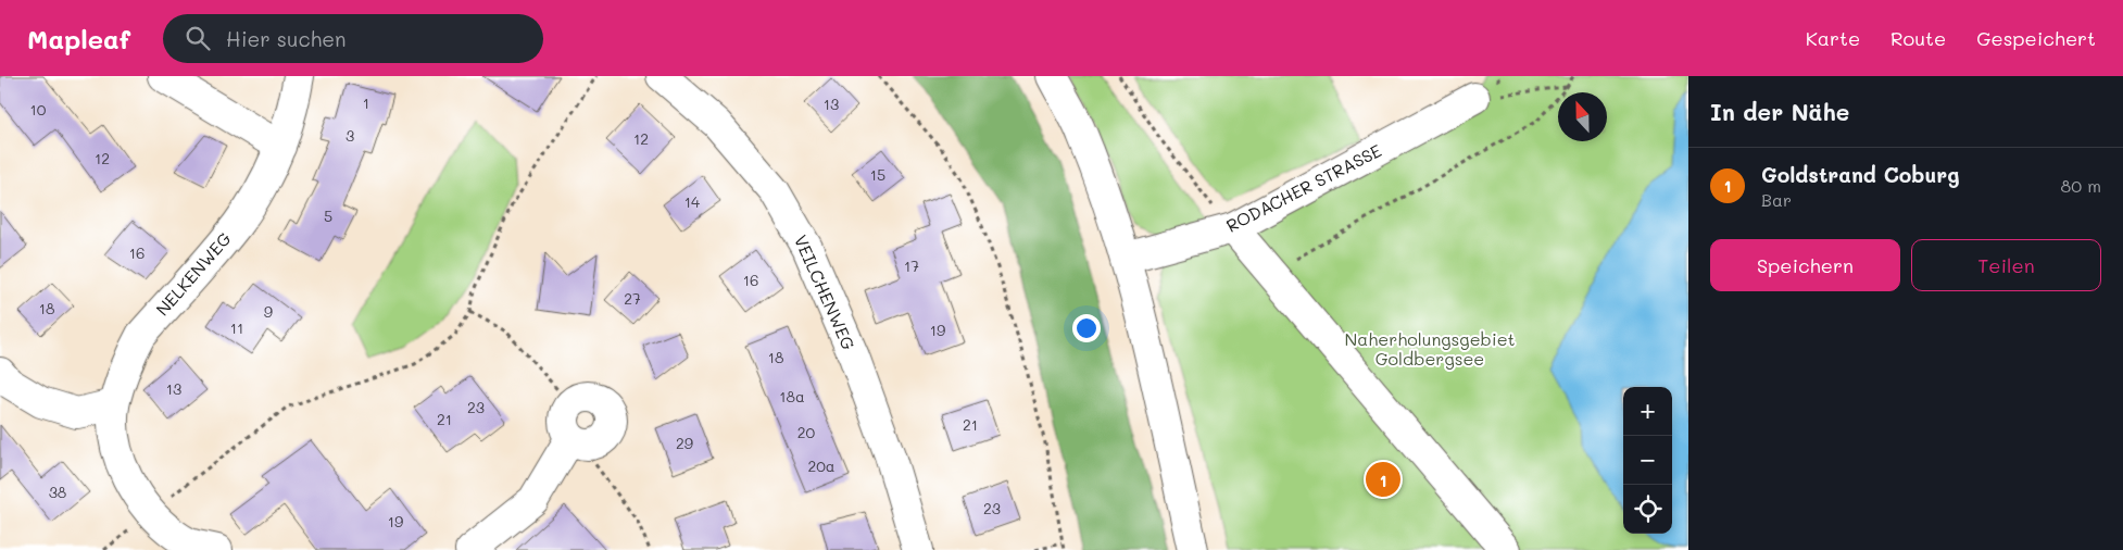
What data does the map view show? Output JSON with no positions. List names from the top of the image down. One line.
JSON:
{"streets":{"street":["RODACHER STRASSE","NELKENWEG","VEILCHENWEG"]},"parks":["Naherholungsgebiet Goldbergsee"],"house_numbers":["1","13","10","3","12","12","15","14","5","16","17","16","27","18","9","11","19","18","13","18a","23","21","21","20","29","20a","38","23","19"],"north":"top","page":{"header":"Mapleaf","search":"Hier suchen","nav":["Karte","Route","Gespeichert"],"heading":"In der Nähe","list":[{"mark":"1","name":"Goldstrand Coburg","note":"Bar","value":"80 m"}],"buttons":["Speichern","Teilen"],"map_buttons":["+","−"],"pins":"1"}}
